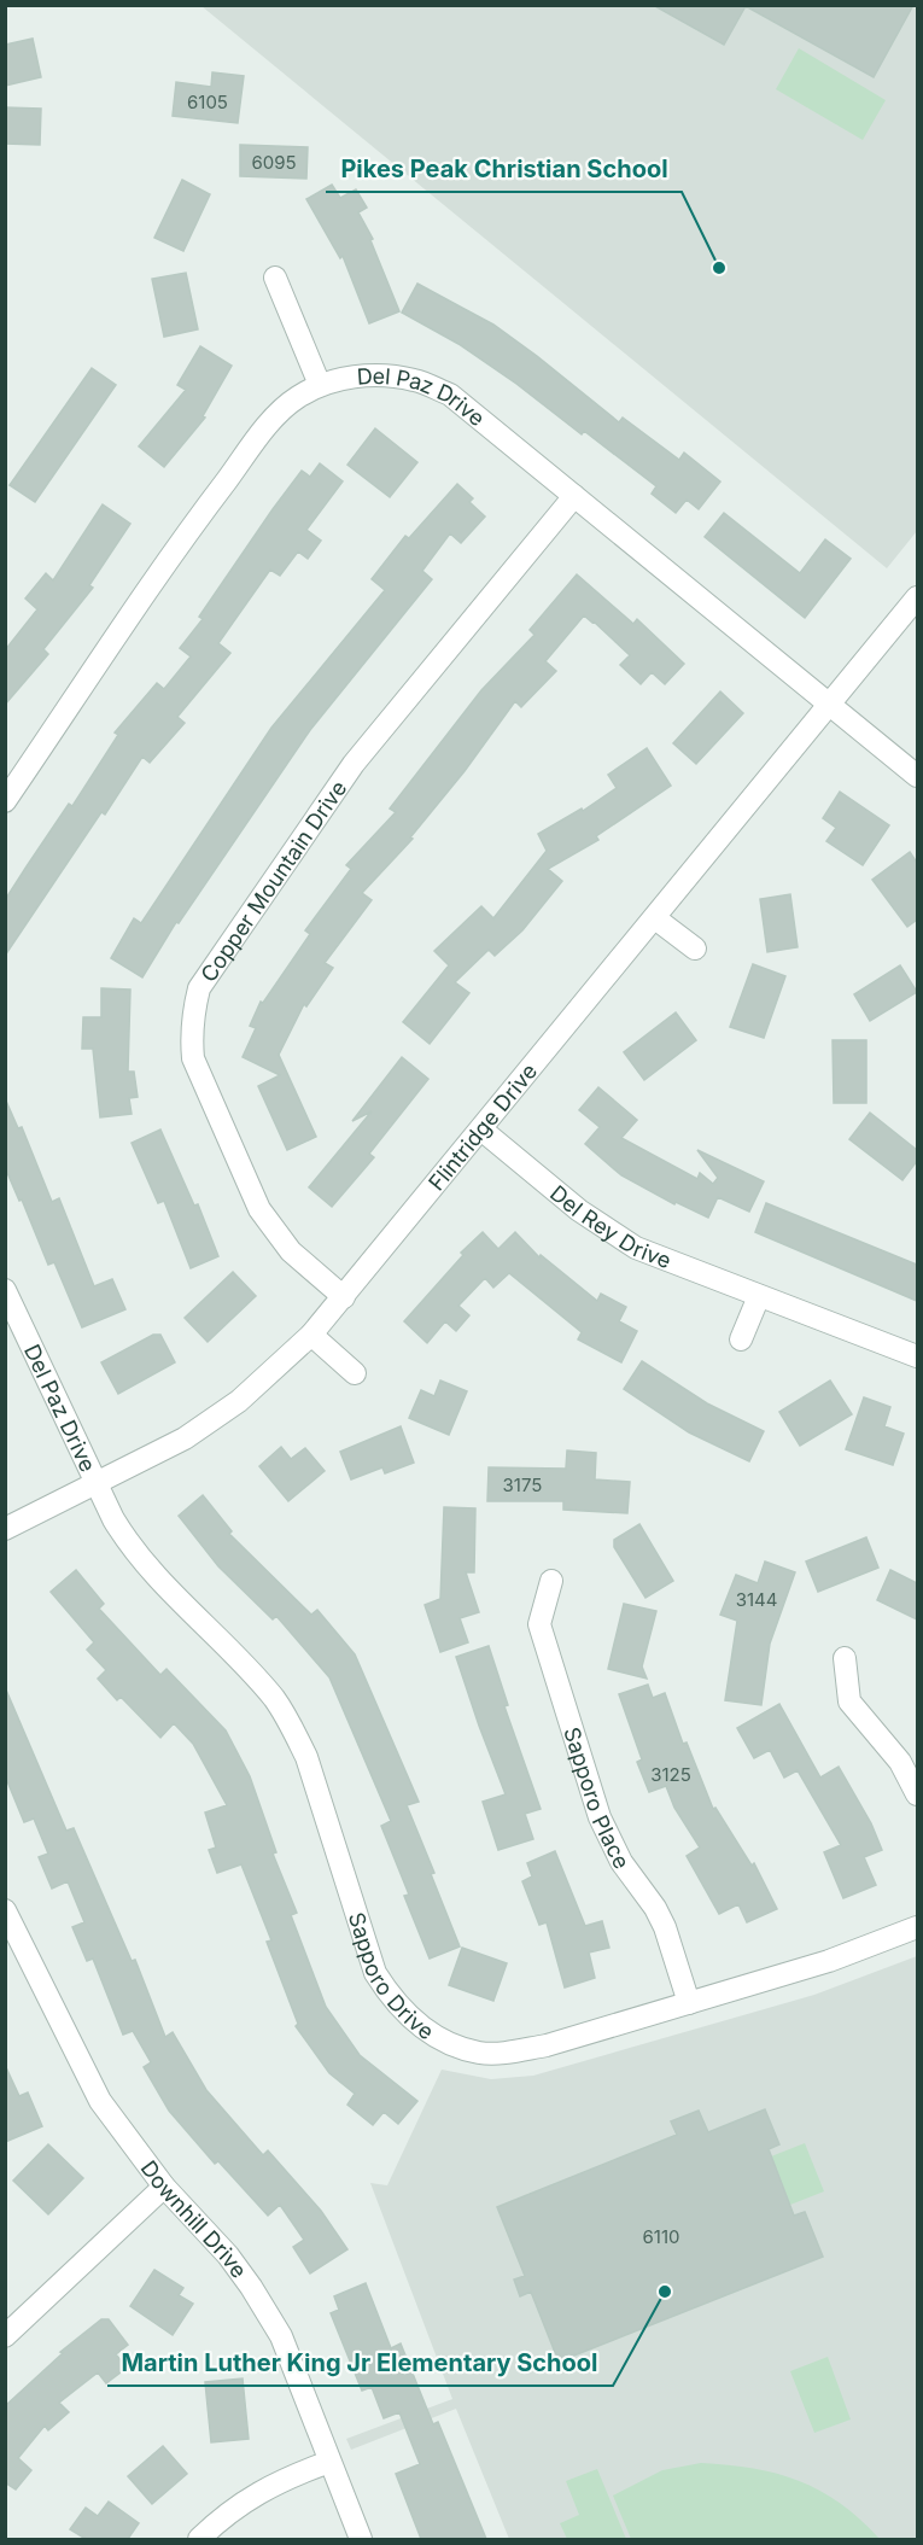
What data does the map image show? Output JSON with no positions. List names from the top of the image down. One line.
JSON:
{"streets":{"street":["Del Paz Drive","Copper Mountain Drive","Flintridge Drive","Del Rey Drive","Sapporo Place","Sapporo Drive","Downhill Drive"]},"crossings":[["Del Paz Drive","Copper Mountain Drive"],["Del Paz Drive","Flintridge Drive"],["Del Paz Drive","Sapporo Drive"],["Copper Mountain Drive","Flintridge Drive"],["Flintridge Drive","Del Rey Drive"],["Flintridge Drive","Sapporo Drive"],["Sapporo Place","Sapporo Drive"]],"places":["Pikes Peak Christian School","Martin Luther King Jr Elementary School"],"house_numbers":["6105","6095","3175","3144","3125","6110"]}
